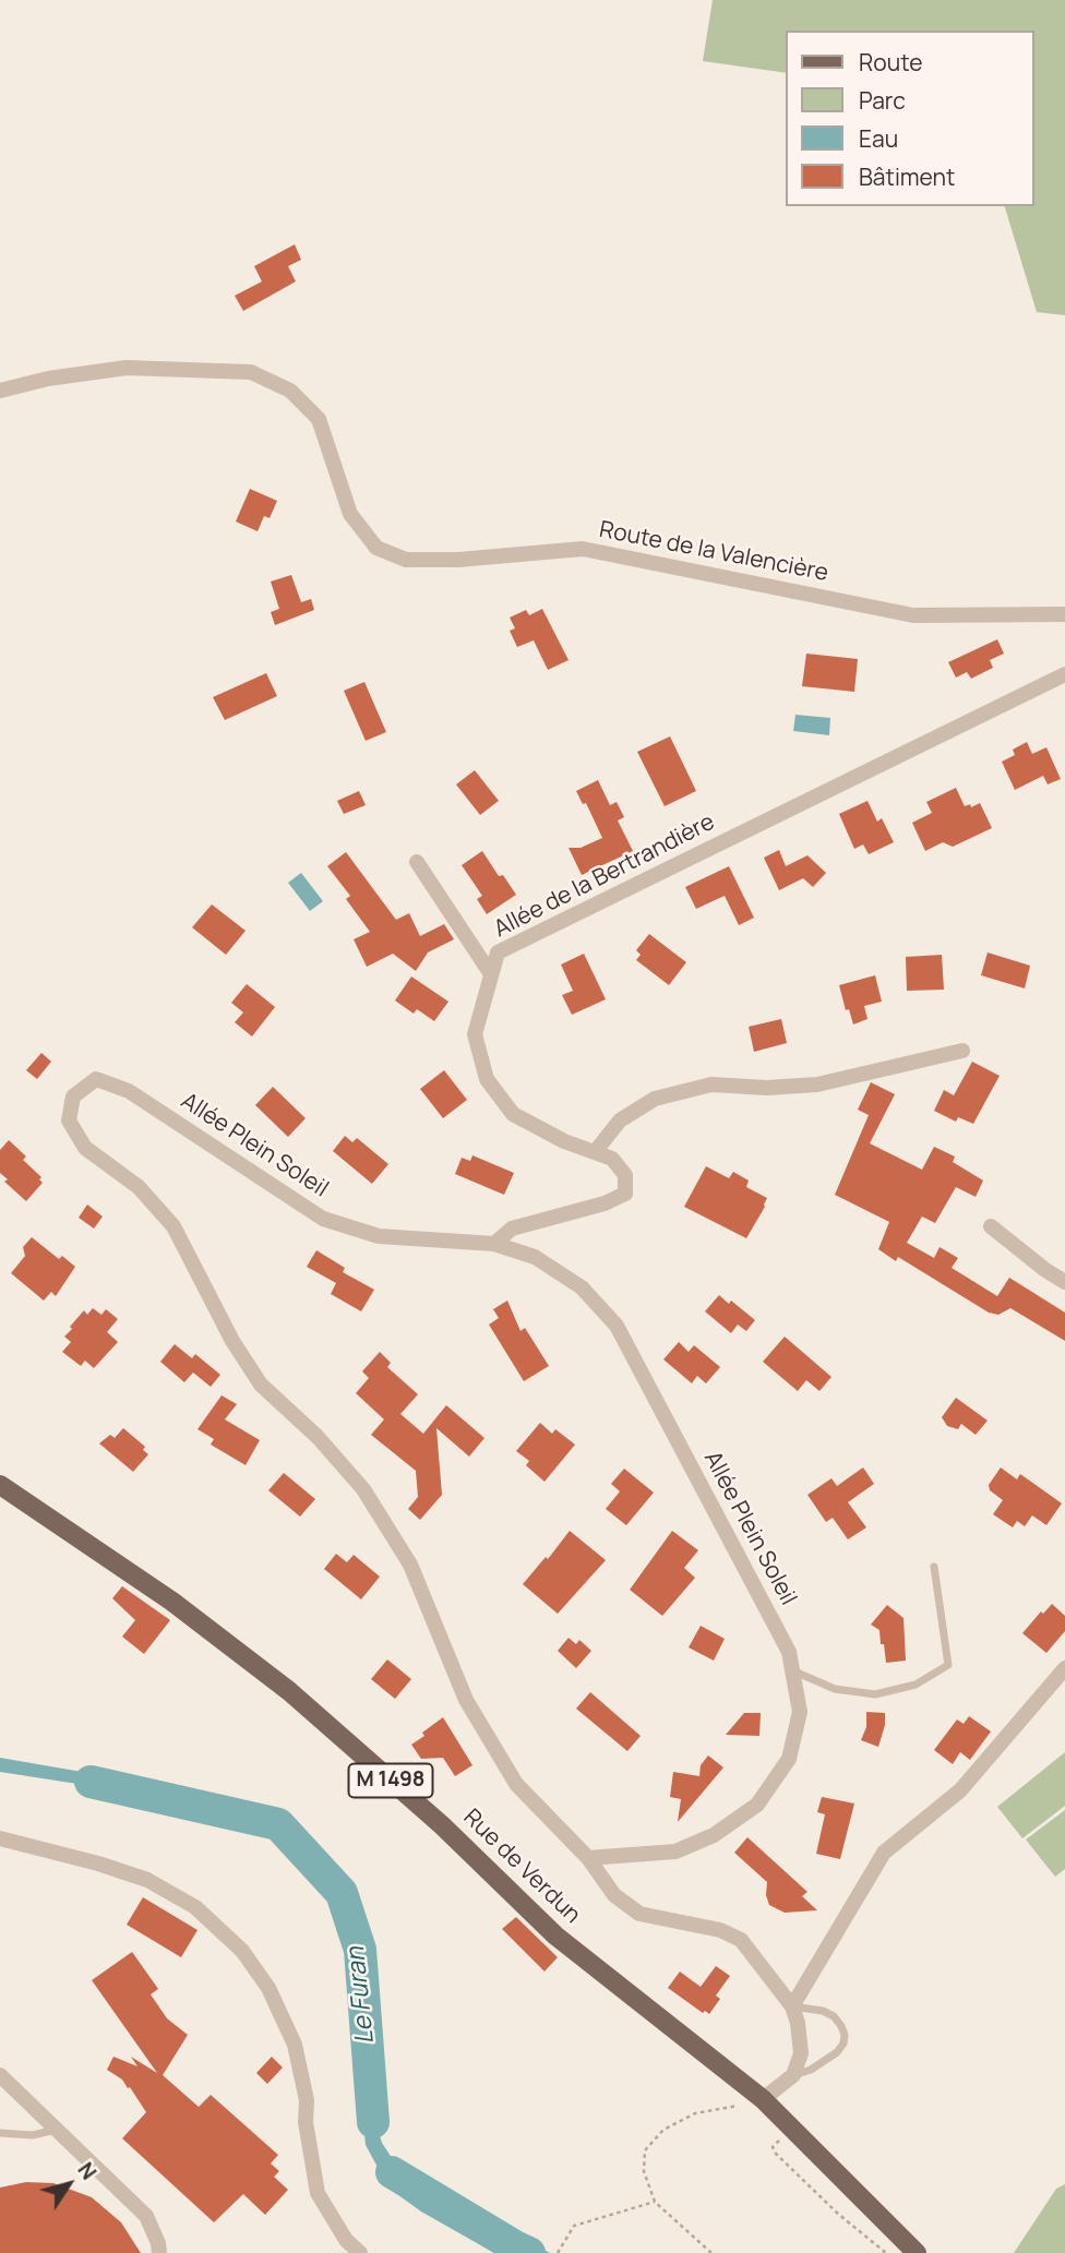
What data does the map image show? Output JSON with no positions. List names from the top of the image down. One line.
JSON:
{"streets":{"main road":["M 1498","Rue de Verdun"],"street":["Route de la Valencière","Allée de la Bertrandière","Allée Plein Soleil"]},"crossings":[["Allée de la Bertrandière","Allée Plein Soleil"]],"water":["Le Furan"],"legend":["Route","Parc","Eau","Bâtiment"],"north":"top right"}
